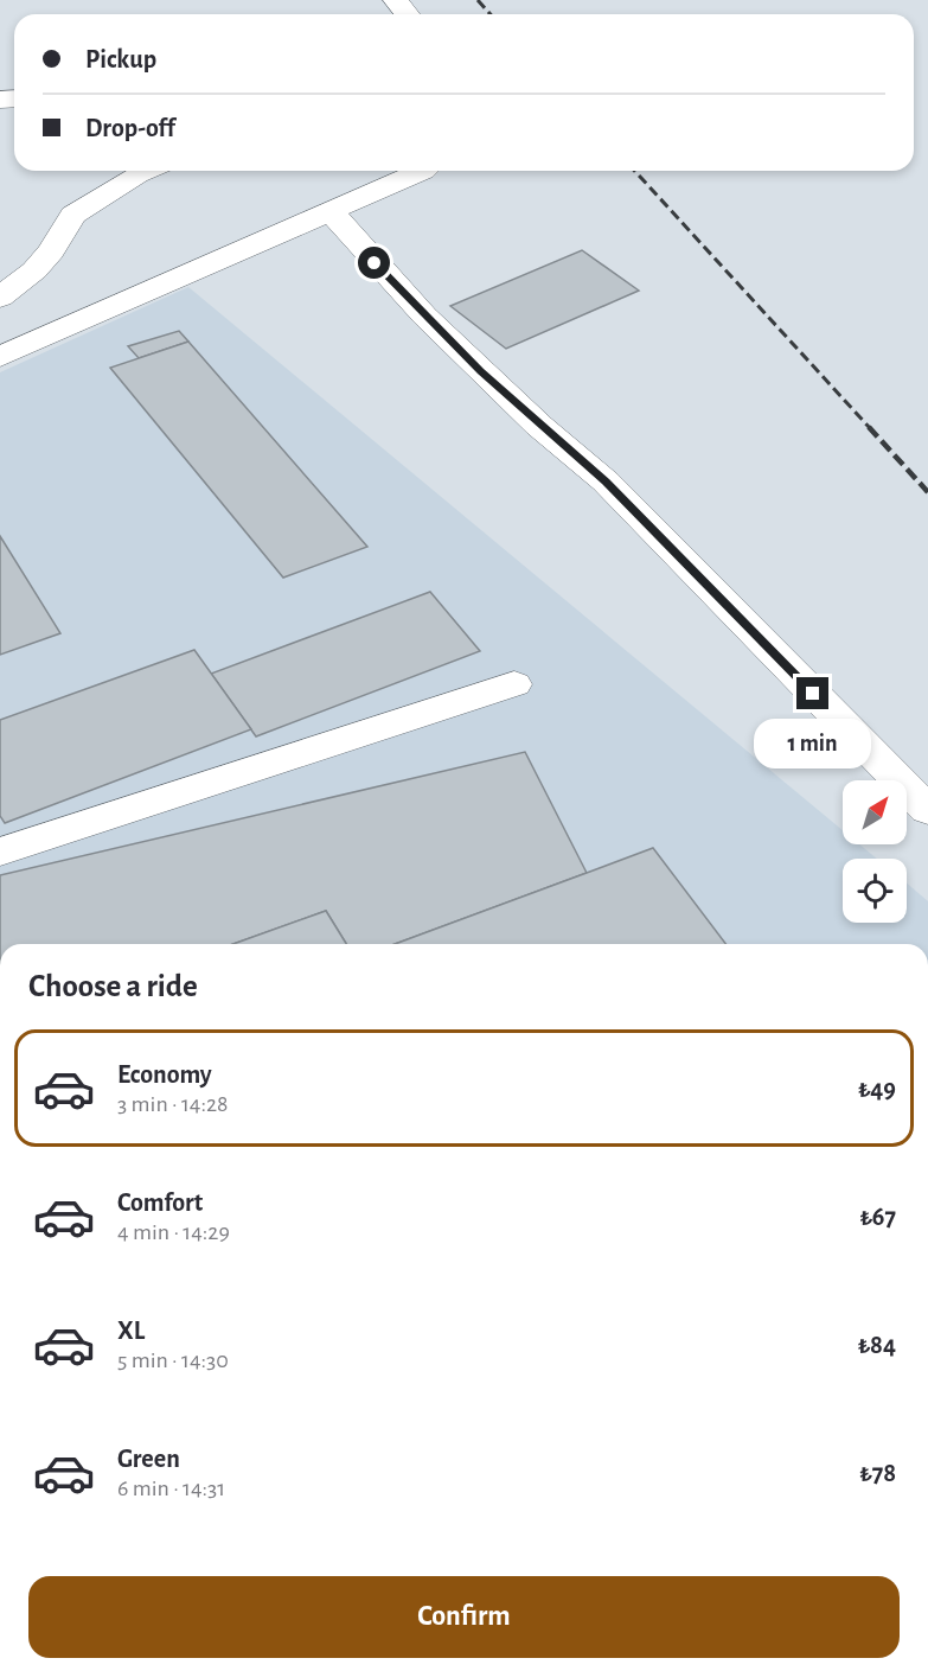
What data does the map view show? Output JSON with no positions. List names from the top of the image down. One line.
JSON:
{"north":"top right","page":{"banner":["Pickup","Drop-off"],"bubble":"1 min","heading":"Choose a ride","list":[{"name":"Economy","note":"3 min · 14:28","value":"₺49"},{"name":"Comfort","note":"4 min · 14:29","value":"₺67"},{"name":"XL","note":"5 min · 14:30","value":"₺84"},{"name":"Green","note":"6 min · 14:31","value":"₺78"}],"buttons":"Confirm"}}
